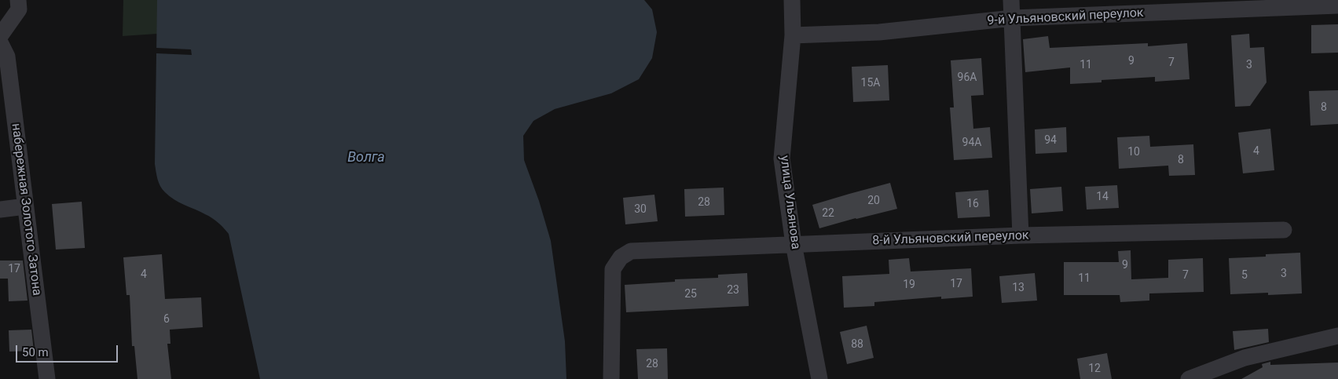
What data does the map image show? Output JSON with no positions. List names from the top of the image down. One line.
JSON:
{"streets":{"street":["9-й Ульяновский переулок","улица Ульянова","набережная Золотого Затона","8-й Ульяновский переулок"]},"crossings":[["9-й Ульяновский переулок","улица Ульянова"],["улица Ульянова","8-й Ульяновский переулок"]],"water":["Волга"],"house_numbers":["9","7","11","3","96А","15А","8","94","94А","4","10","8","14","20","28","16","30","22","9","17","3","4","7","5","11","17","19","13","23","25","6","88","28","12"],"scale_bar":"50 m"}
